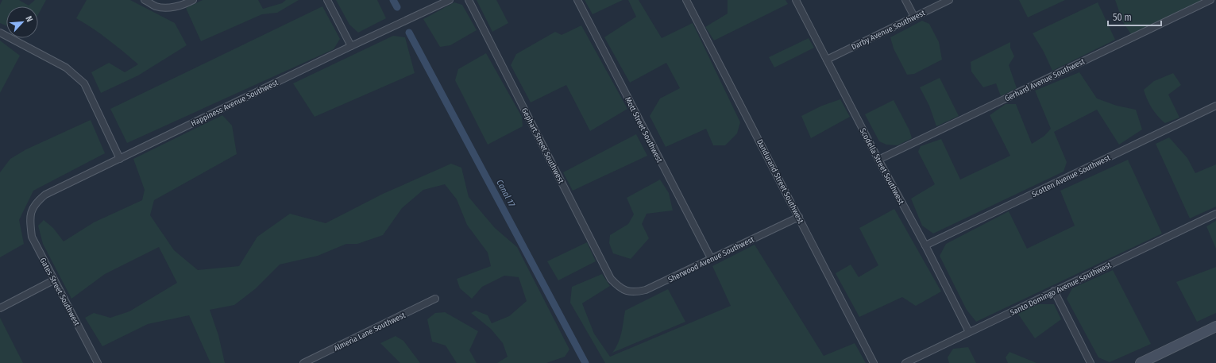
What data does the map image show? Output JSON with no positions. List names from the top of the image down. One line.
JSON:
{"streets":{"street":["Darby Avenue Southwest","Gerhard Avenue Southwest","Happiness Avenue Southwest","Mott Street Southwest","Gephart Street Southwest","Scodella Street Southwest","Scotten Avenue Southwest","Dandurand Street Southwest","Sherwood Avenue Southwest","Santo Domingo Avenue Southwest","Gates Street Southwest","Almeria Lane Southwest"]},"crossings":[["Darby Avenue Southwest","Scodella Street Southwest"],["Gerhard Avenue Southwest","Scodella Street Southwest"],["Happiness Avenue Southwest","Gates Street Southwest"],["Mott Street Southwest","Sherwood Avenue Southwest"],["Gephart Street Southwest","Sherwood Avenue Southwest"],["Scodella Street Southwest","Scotten Avenue Southwest"],["Scodella Street Southwest","Santo Domingo Avenue Southwest"],["Dandurand Street Southwest","Sherwood Avenue Southwest"]],"water":["Canal 17"],"scale_bar":"50 m","north":"top right"}
